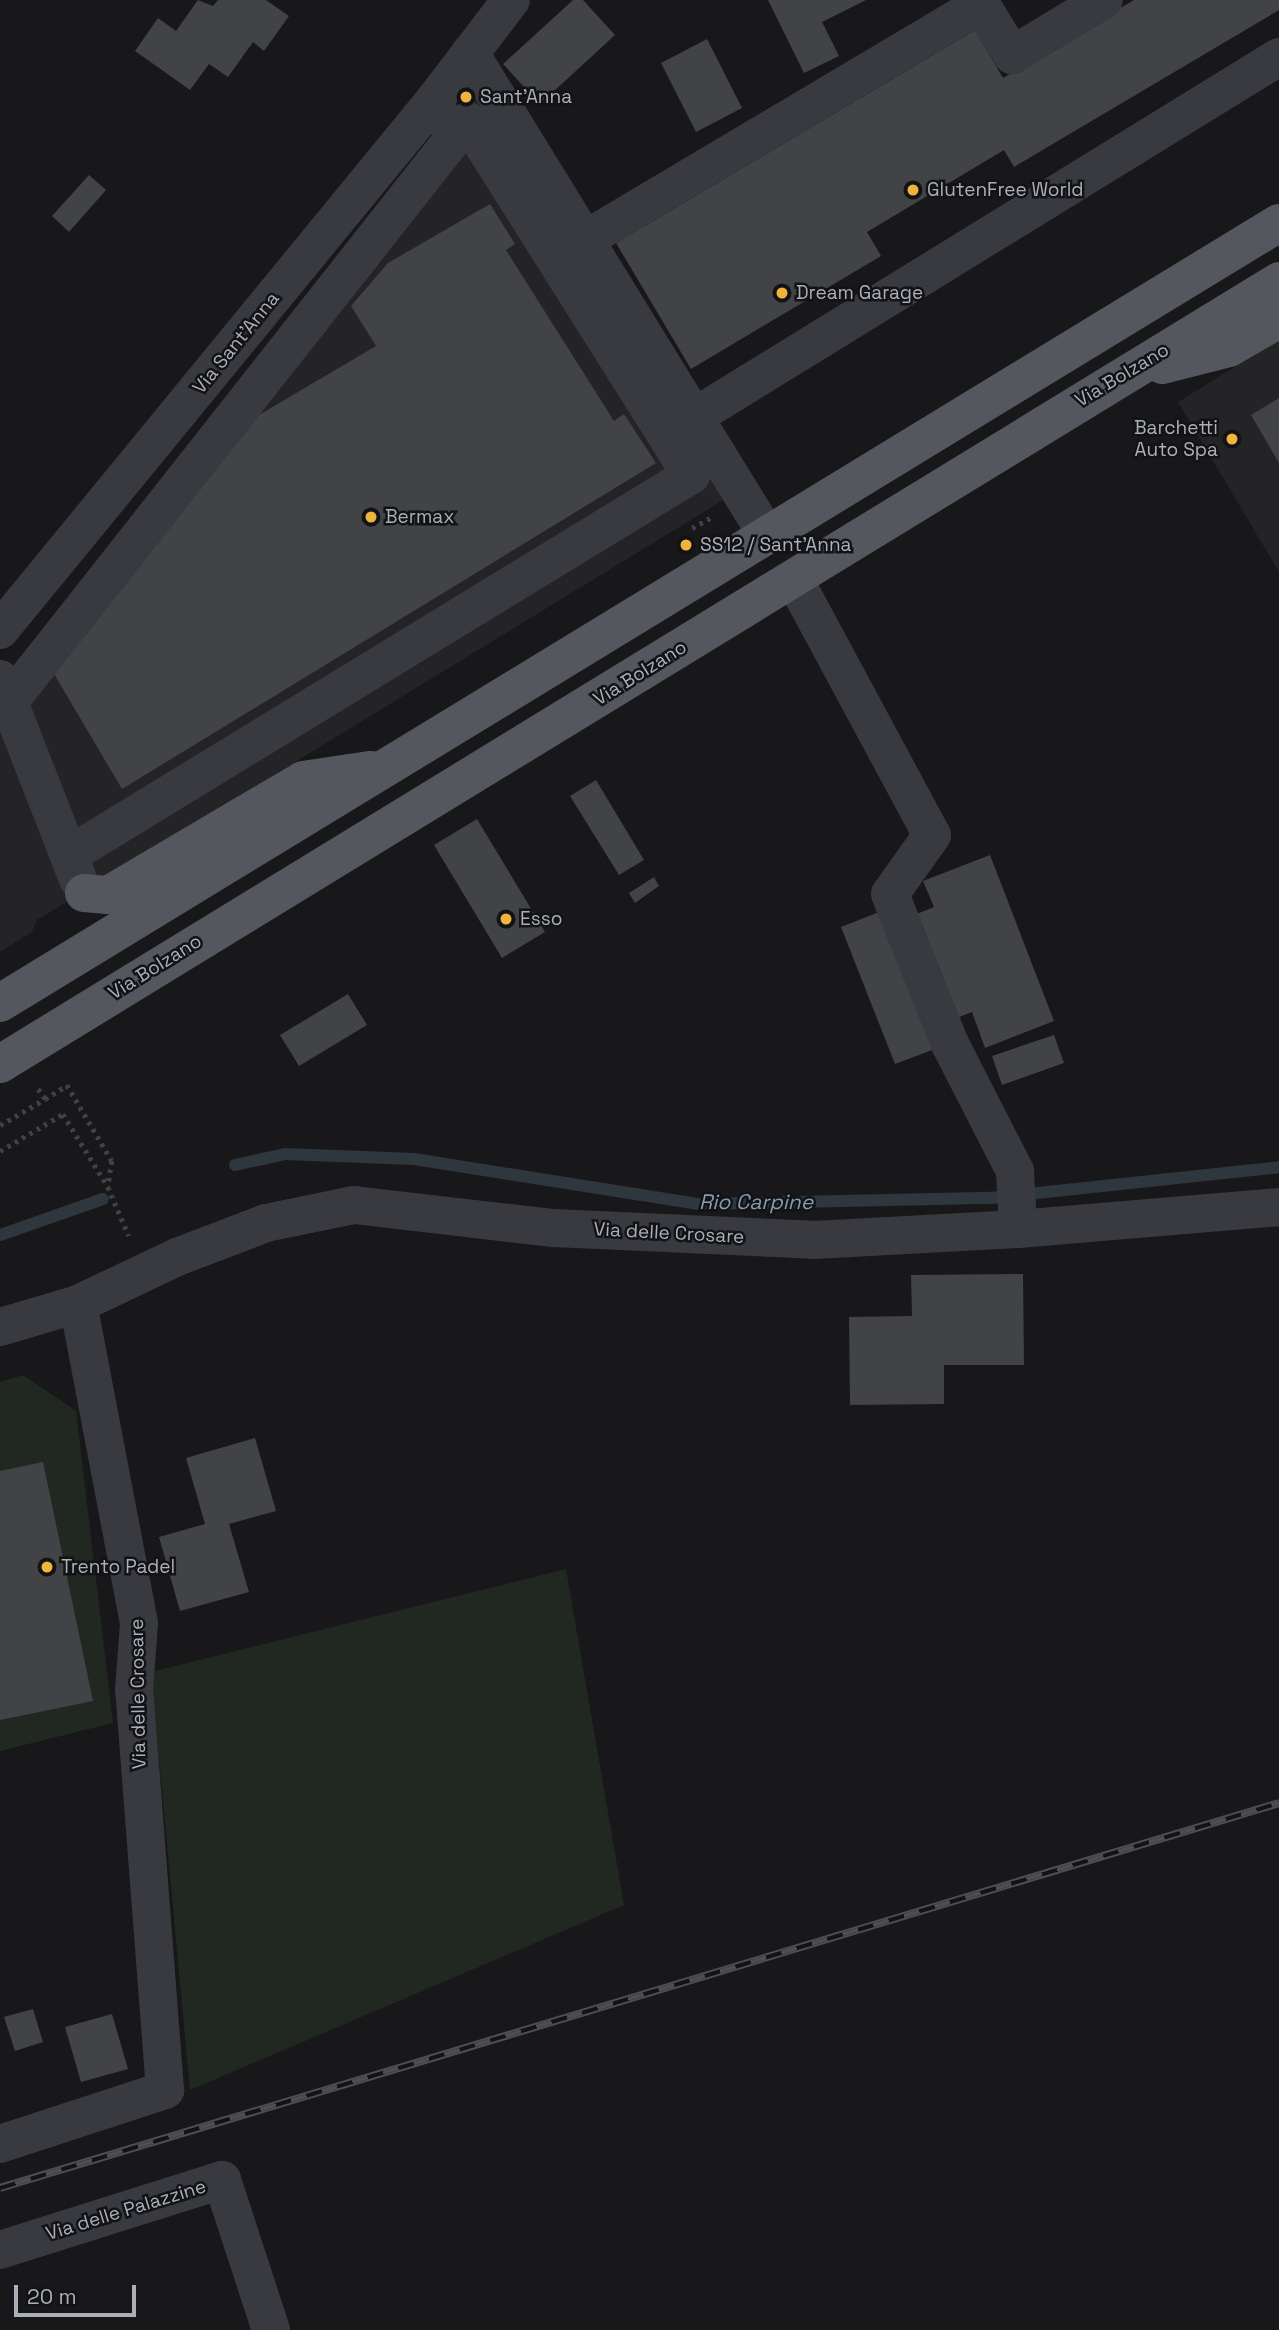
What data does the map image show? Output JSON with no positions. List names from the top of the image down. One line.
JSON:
{"streets":{"main road":["Via Bolzano"],"street":["Via Sant'Anna","Via delle Crosare","Via delle Palazzine"]},"water":["Rio Carpine"],"places":["Sant'Anna","GlutenFree World","Dream Garage","Barchetti Auto Spa","Bermax","SS12 / Sant'Anna","Esso","Trento Padel"],"scale_bar":"20 m"}
